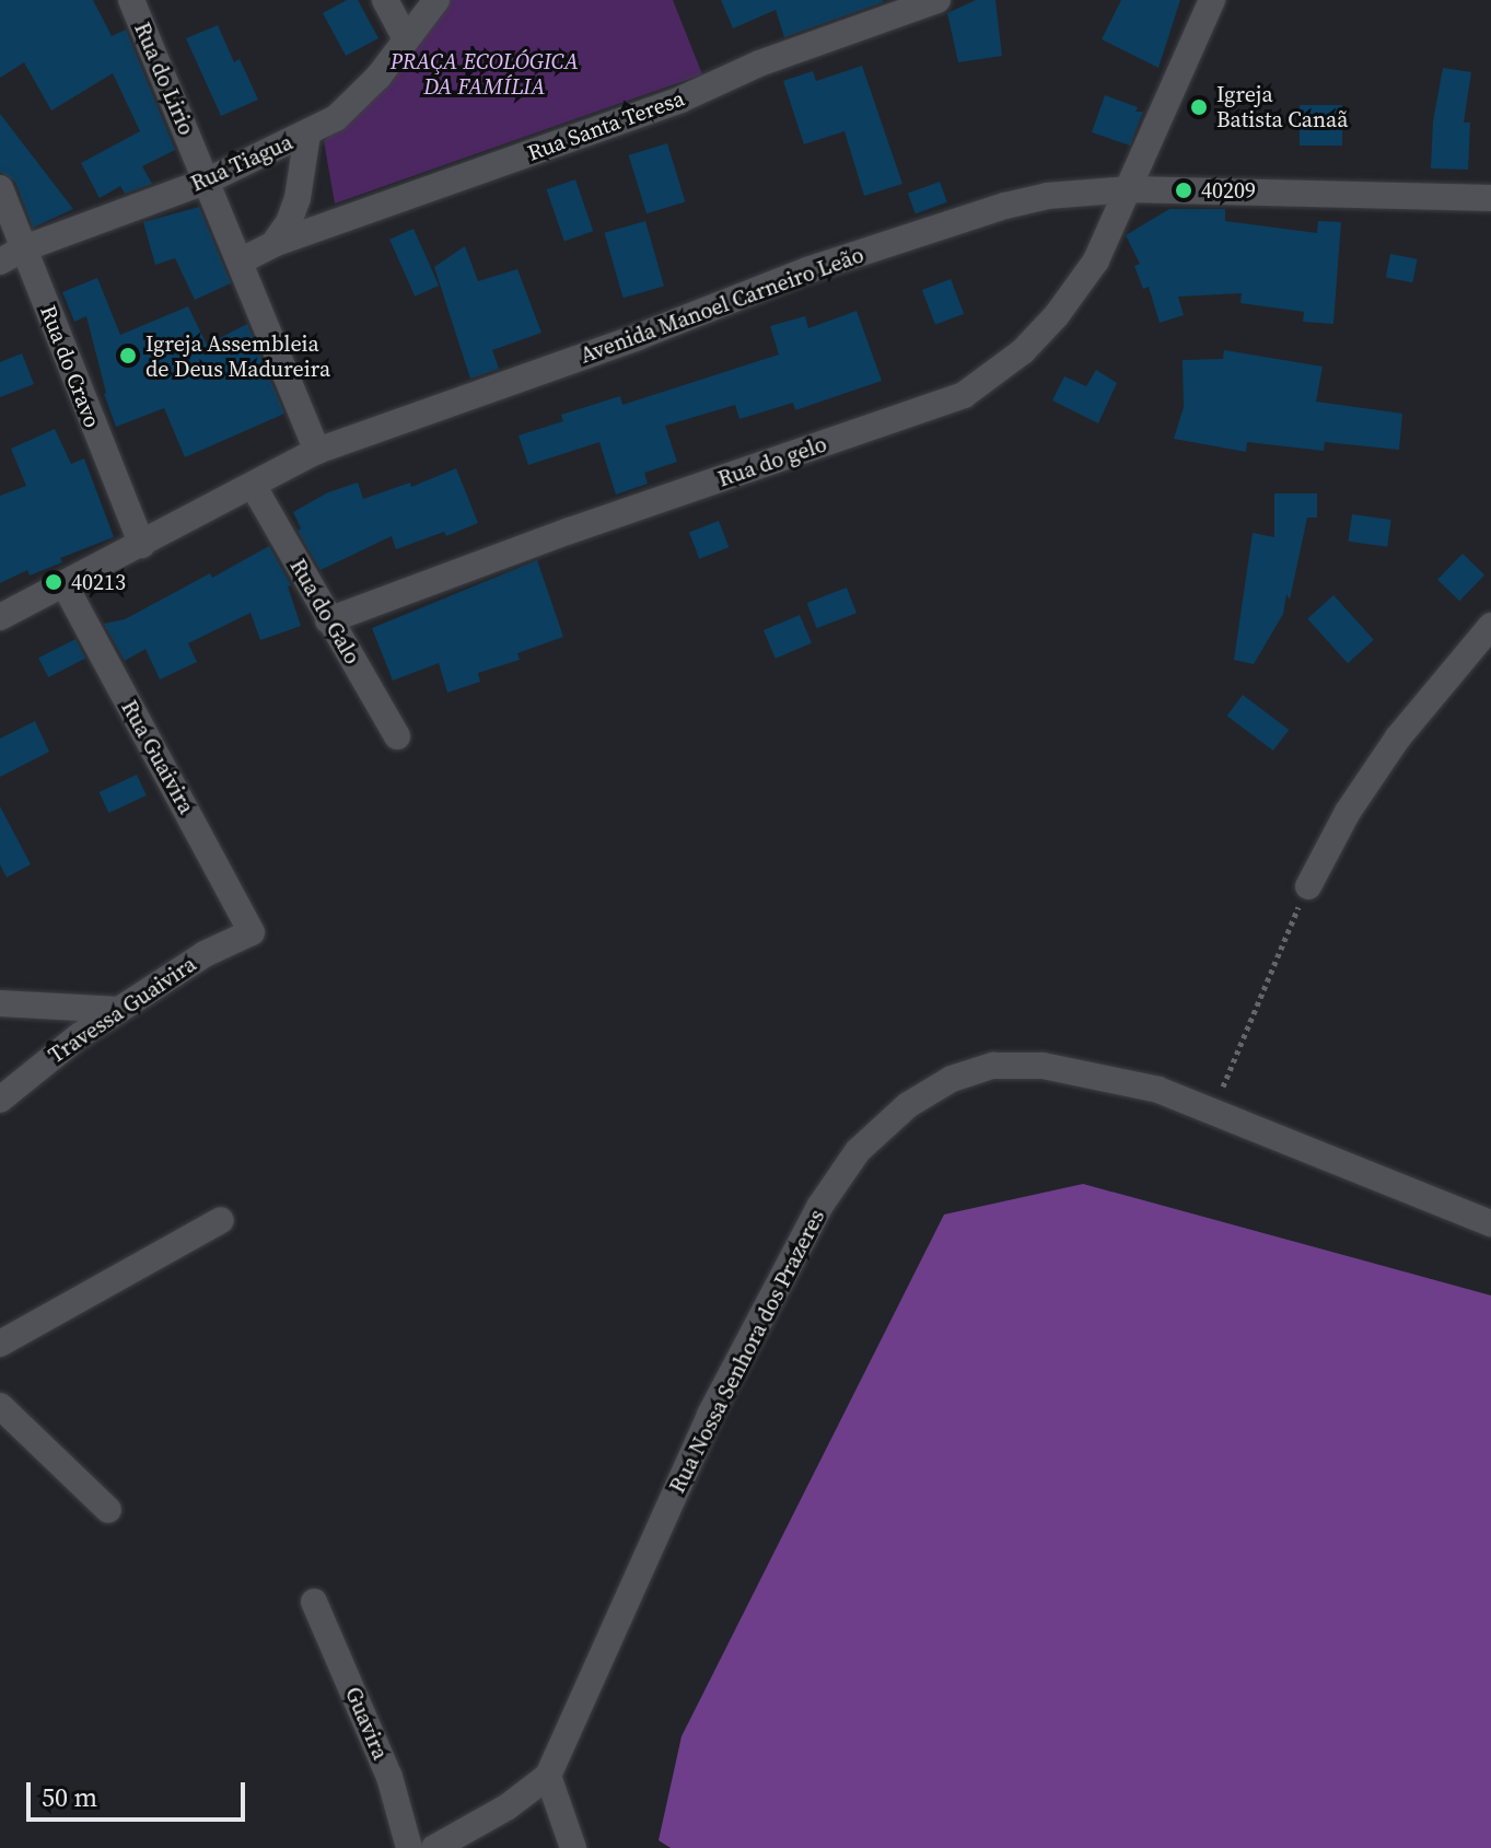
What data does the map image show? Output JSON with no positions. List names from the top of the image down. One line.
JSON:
{"streets":{"street":["Rua do Lirio","Rua Santa Teresa","Rua Tiagua","Avenida Manoel Carneiro Leão","Rua do Cravo","Rua do gelo","Rua do Galo","Rua Guaivira","Travessa Guaivira","Rua Nossa Senhora dos Prazeres","Guavira"]},"crossings":[["Rua do Lirio","Rua Tiagua"],["Rua do Lirio","Avenida Manoel Carneiro Leão"],["Rua Tiagua","Rua do Cravo"],["Avenida Manoel Carneiro Leão","Rua do Cravo"],["Avenida Manoel Carneiro Leão","Rua do gelo"],["Avenida Manoel Carneiro Leão","Rua do Galo"],["Avenida Manoel Carneiro Leão","Rua Guaivira"],["Rua do gelo","Rua do Galo"],["Rua Guaivira","Travessa Guaivira"]],"parks":["PRAÇA ECOLÓGICA DA FAMÍLIA"],"places":["Igreja Batista Canaã","40209","Igreja Assembleia de Deus Madureira","40213"],"scale_bar":"50 m"}
